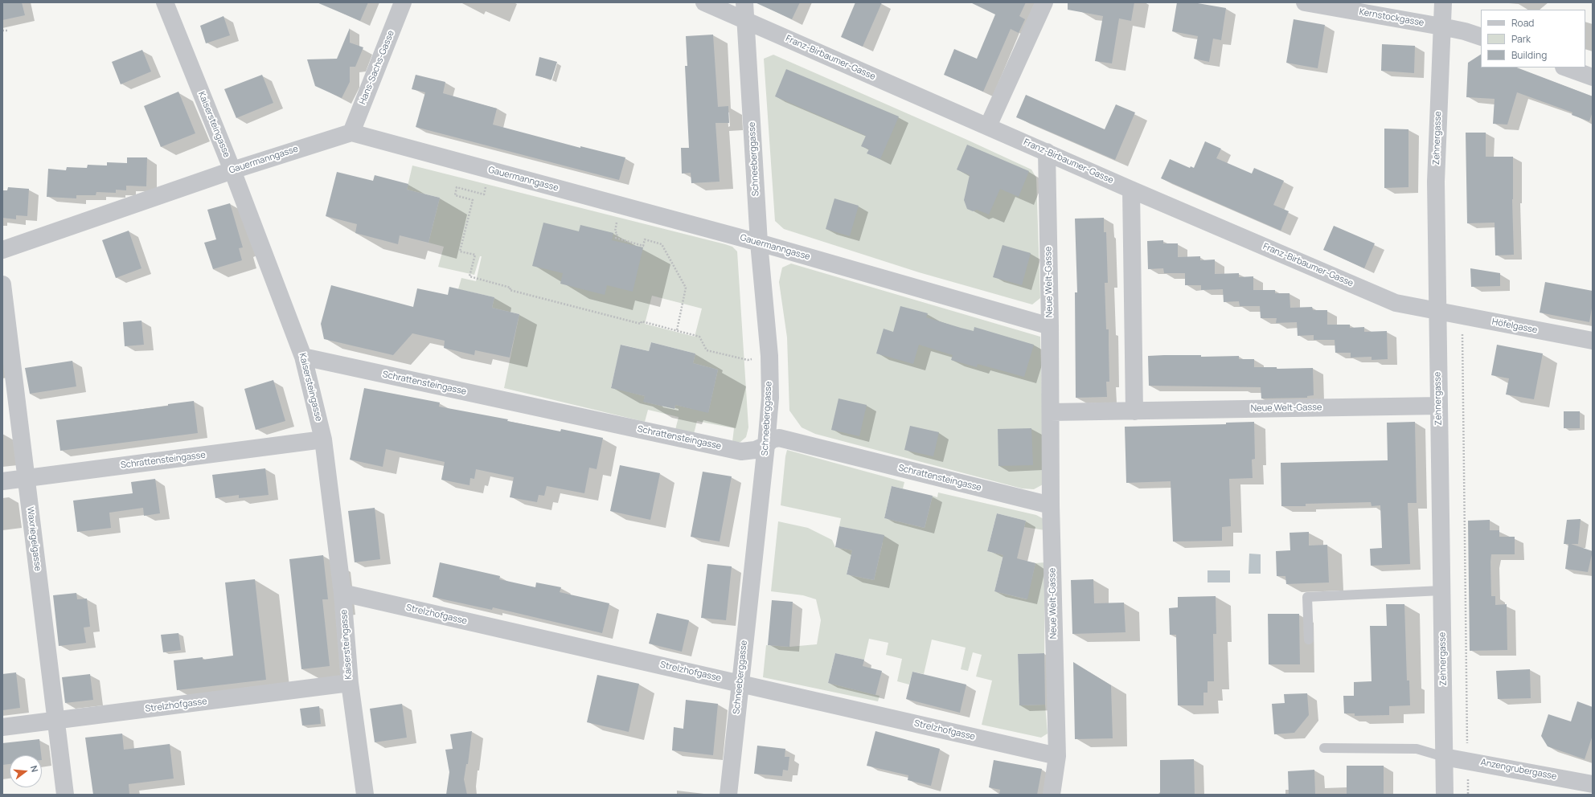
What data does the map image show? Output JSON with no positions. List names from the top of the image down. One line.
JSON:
{"streets":{"street":["Kernstockgasse","Franz-Birbaumer-Gasse","Hans-Sachs-Gasse","Kaisersteingasse","Zehnergasse","Schneeberggasse","Gauermanngasse","Neue Welt-Gasse","Höfelgasse","Schrattensteingasse","Waxriegelgasse","Strelzhofgasse","Anzengrubergasse"]},"crossings":[["Kernstockgasse","Zehnergasse"],["Franz-Birbaumer-Gasse","Zehnergasse"],["Franz-Birbaumer-Gasse","Schneeberggasse"],["Franz-Birbaumer-Gasse","Neue Welt-Gasse"],["Franz-Birbaumer-Gasse","Höfelgasse"],["Hans-Sachs-Gasse","Gauermanngasse"],["Kaisersteingasse","Gauermanngasse"],["Kaisersteingasse","Schrattensteingasse"],["Kaisersteingasse","Strelzhofgasse"],["Zehnergasse","Neue Welt-Gasse"],["Zehnergasse","Höfelgasse"],["Zehnergasse","Anzengrubergasse"],["Schneeberggasse","Gauermanngasse"],["Schneeberggasse","Schrattensteingasse"],["Schneeberggasse","Strelzhofgasse"],["Gauermanngasse","Neue Welt-Gasse"],["Neue Welt-Gasse","Schrattensteingasse"],["Neue Welt-Gasse","Strelzhofgasse"],["Schrattensteingasse","Waxriegelgasse"],["Waxriegelgasse","Strelzhofgasse"]],"legend":["Road","Park","Building"],"north":"right"}
